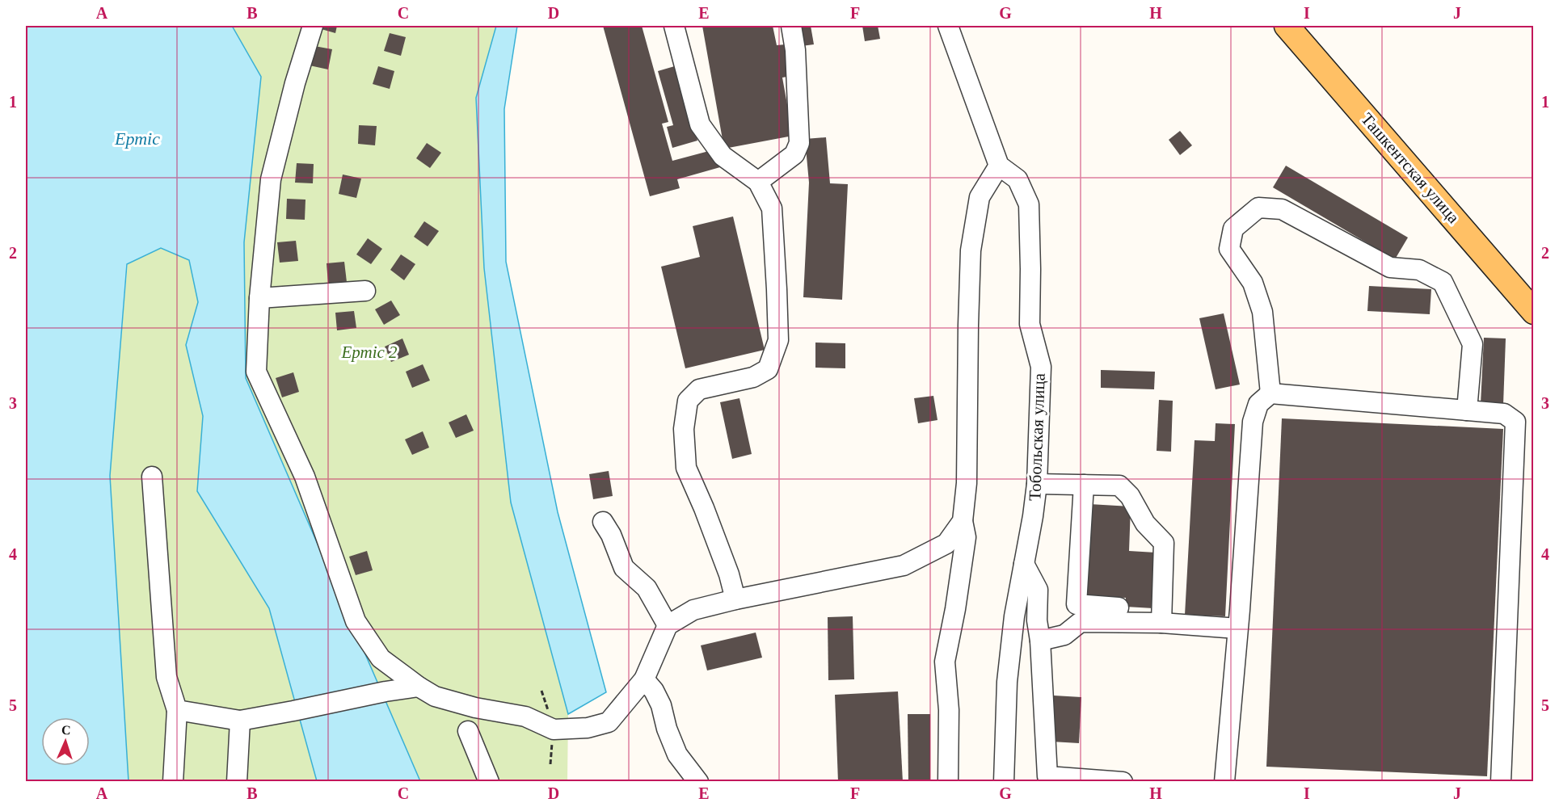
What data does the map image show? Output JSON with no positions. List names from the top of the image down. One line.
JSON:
{"streets":{"main road":["Ташкентская улица"],"street":["Тобольская улица"]},"water":["Ертіс"],"parks":["Ертіс 2"],"north":"top","grid":{"columns":["A","B","C","D","E","F","G","H","I","J"],"rows":["1","2","3","4","5"]}}
